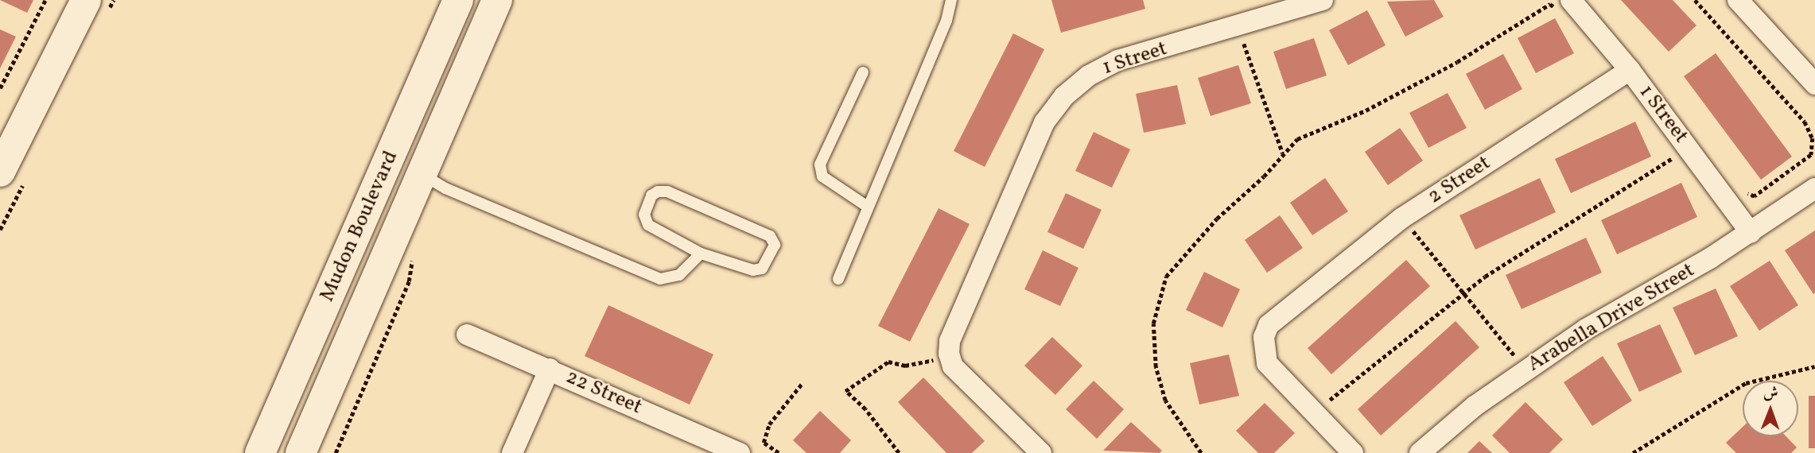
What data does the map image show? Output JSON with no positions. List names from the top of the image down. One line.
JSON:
{"streets":{"street":["1 Street","2 Street","Mudon Boulevard","Arabella Drive Street","22 Street"]},"crossings":[["1 Street","2 Street"],["1 Street","Arabella Drive Street"]],"north":"top"}
